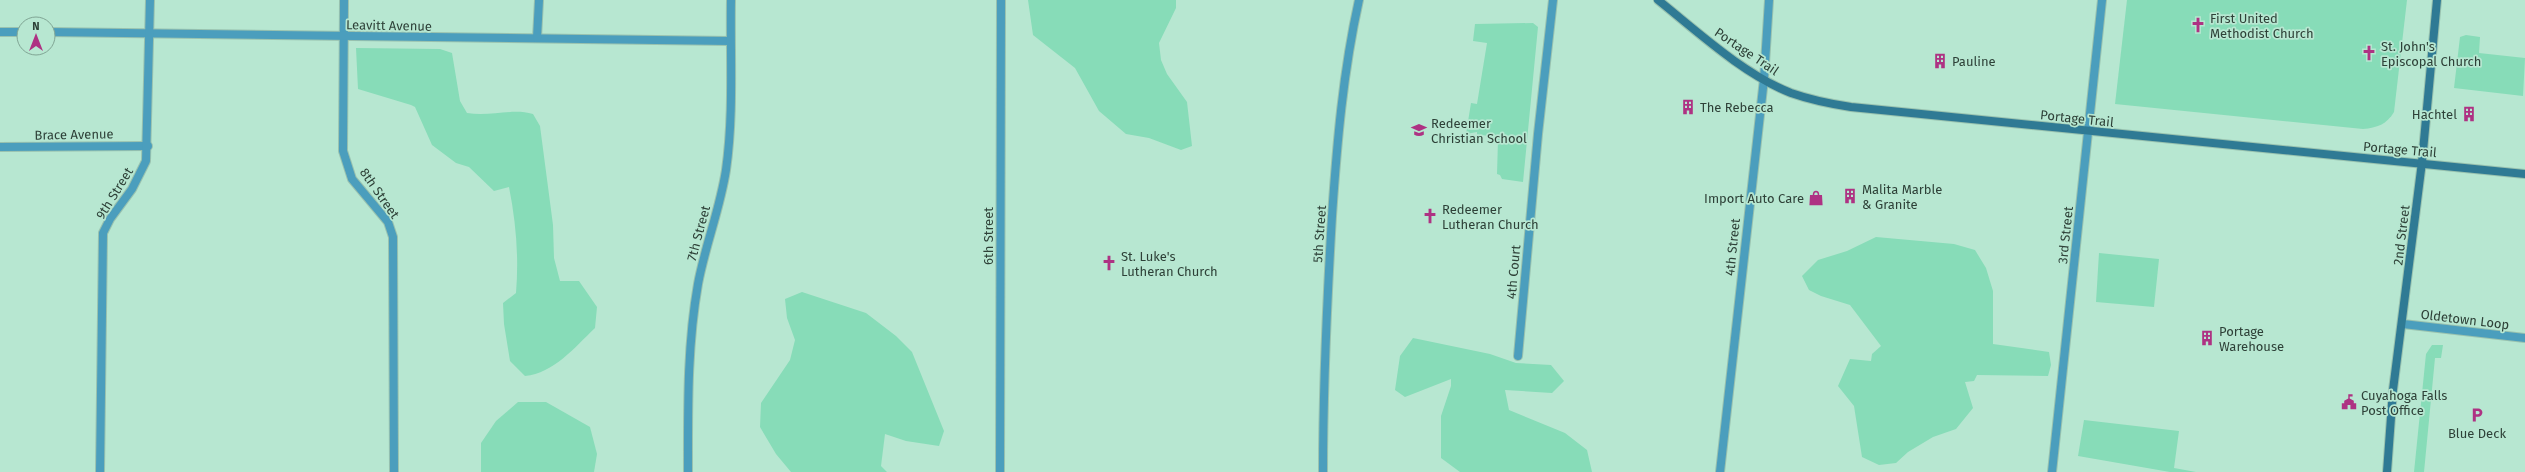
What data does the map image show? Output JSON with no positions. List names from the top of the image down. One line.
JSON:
{"streets":{"main road":["Portage Trail","2nd Street"],"street":["Leavitt Avenue","Brace Avenue","9th Street","8th Street","7th Street","5th Street","3rd Street","6th Street","4th Street","4th Court","Oldetown Loop"]},"crossings":[["Leavitt Avenue","9th Street"],["Leavitt Avenue","8th Street"],["Leavitt Avenue","7th Street"],["Portage Trail","3rd Street"],["Portage Trail","2nd Street"],["Portage Trail","4th Street"],["Brace Avenue","9th Street"],["2nd Street","Oldetown Loop"]],"places":{"church":["First United Methodist Church","St. John's Episcopal Church","Redeemer Lutheran Church","St. Luke's Lutheran Church"],"building":["Pauline","The Rebecca","Hachtel","Malita Marble & Granite","Portage Warehouse"],"school or university":["Redeemer Christian School"],"shop":["Import Auto Care"],"public building":["Cuyahoga Falls Post Office"],"parking":["Blue Deck"]},"north":"top"}
